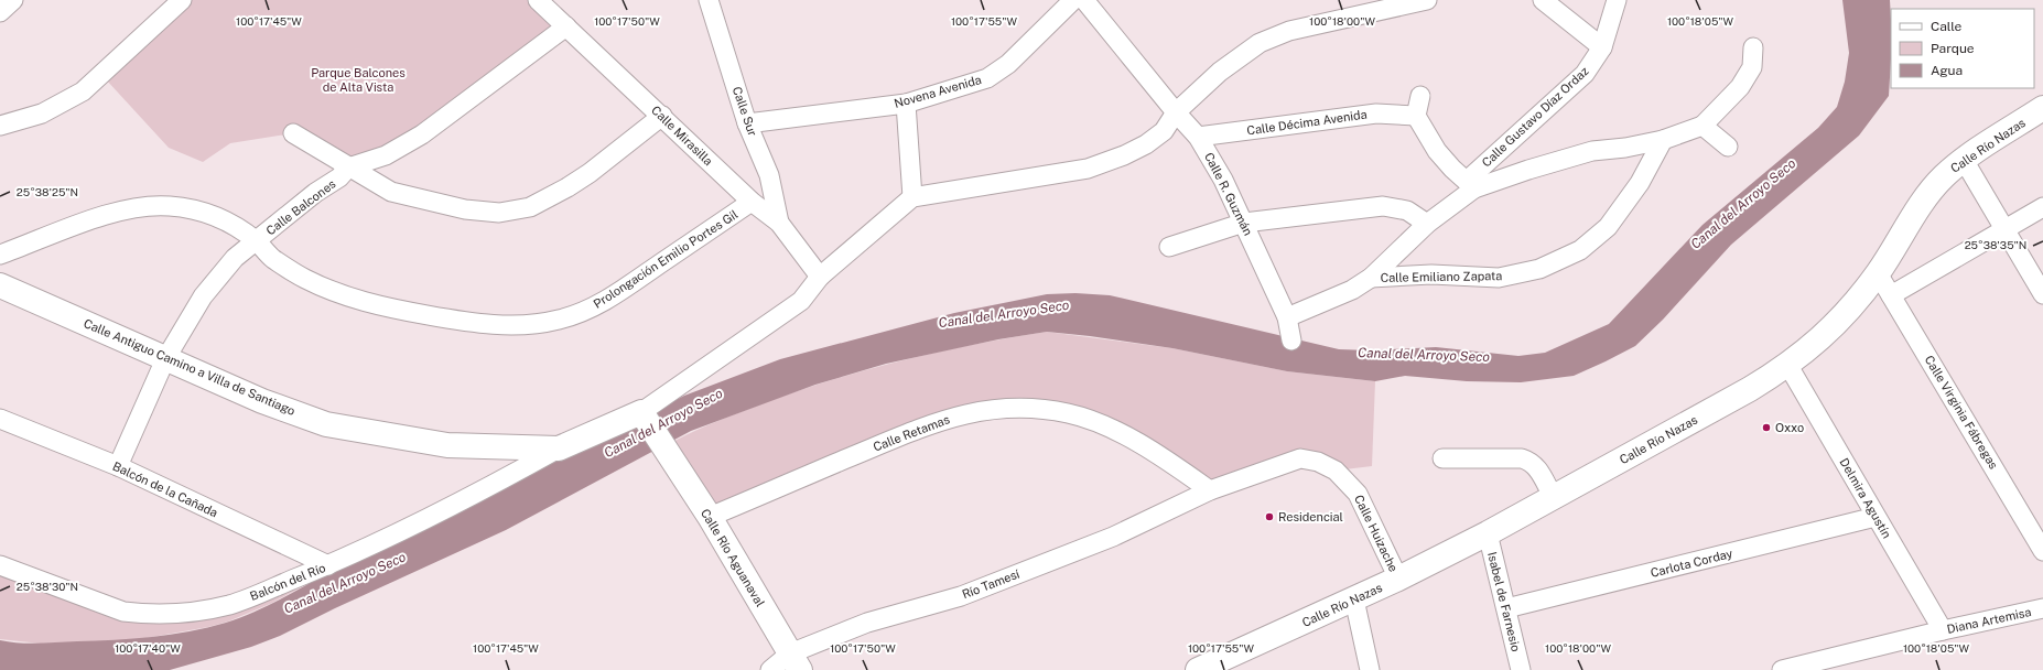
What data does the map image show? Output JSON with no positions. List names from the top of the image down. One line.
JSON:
{"streets":{"street":["Novena Avenida","Calle Sur","Calle Gustavo Díaz Ordaz","Calle Décima Avenida","Calle Mirasilla","Calle Río Nazas","Calle R. Guzmán","Calle Balcones","Prolongación Emilio Portes Gil","Calle Emiliano Zapata","Calle Antiguo Camino a Villa de Santiago","Calle Virginia Fábregas","Calle Retamas","Balcón de la Cañada","Delmira Agustín","Calle Huizache","Calle Río Aguanaval","Carlota Corday","Balcón del Río","Río Tamesí","Isabel de Farnesio","Diana Artemisa"]},"crossings":[["Novena Avenida","Calle Sur"],["Calle Sur","Calle Mirasilla"],["Calle Décima Avenida","Calle R. Guzmán"],["Calle Mirasilla","Calle Balcones"],["Calle Mirasilla","Prolongación Emilio Portes Gil"],["Calle Río Nazas","Calle Virginia Fábregas"],["Calle Río Nazas","Delmira Agustín"],["Calle Río Nazas","Calle Huizache"],["Calle Río Nazas","Isabel de Farnesio"],["Calle Balcones","Prolongación Emilio Portes Gil"],["Calle Balcones","Calle Antiguo Camino a Villa de Santiago"],["Calle Balcones","Balcón de la Cañada"],["Calle Antiguo Camino a Villa de Santiago","Calle Río Aguanaval"],["Calle Antiguo Camino a Villa de Santiago","Balcón del Río"],["Calle Retamas","Calle Huizache"],["Calle Retamas","Calle Río Aguanaval"],["Calle Retamas","Río Tamesí"],["Balcón de la Cañada","Balcón del Río"],["Delmira Agustín","Carlota Corday"],["Delmira Agustín","Diana Artemisa"],["Calle Huizache","Río Tamesí"],["Calle Río Aguanaval","Río Tamesí"],["Carlota Corday","Isabel de Farnesio"]],"water":["Canal del Arroyo Seco"],"parks":["Parque Balcones de Alta Vista"],"places":["Oxxo","Residencial"],"legend":["Calle","Parque","Agua"],"coordinates":["100°17'45\"W","100°17'50\"W","100°17'55\"W","100°18'00\"W","100°18'05\"W","25°38'25\"N","25°38'35\"N","25°38'30\"N","100°17'40\"W"]}
